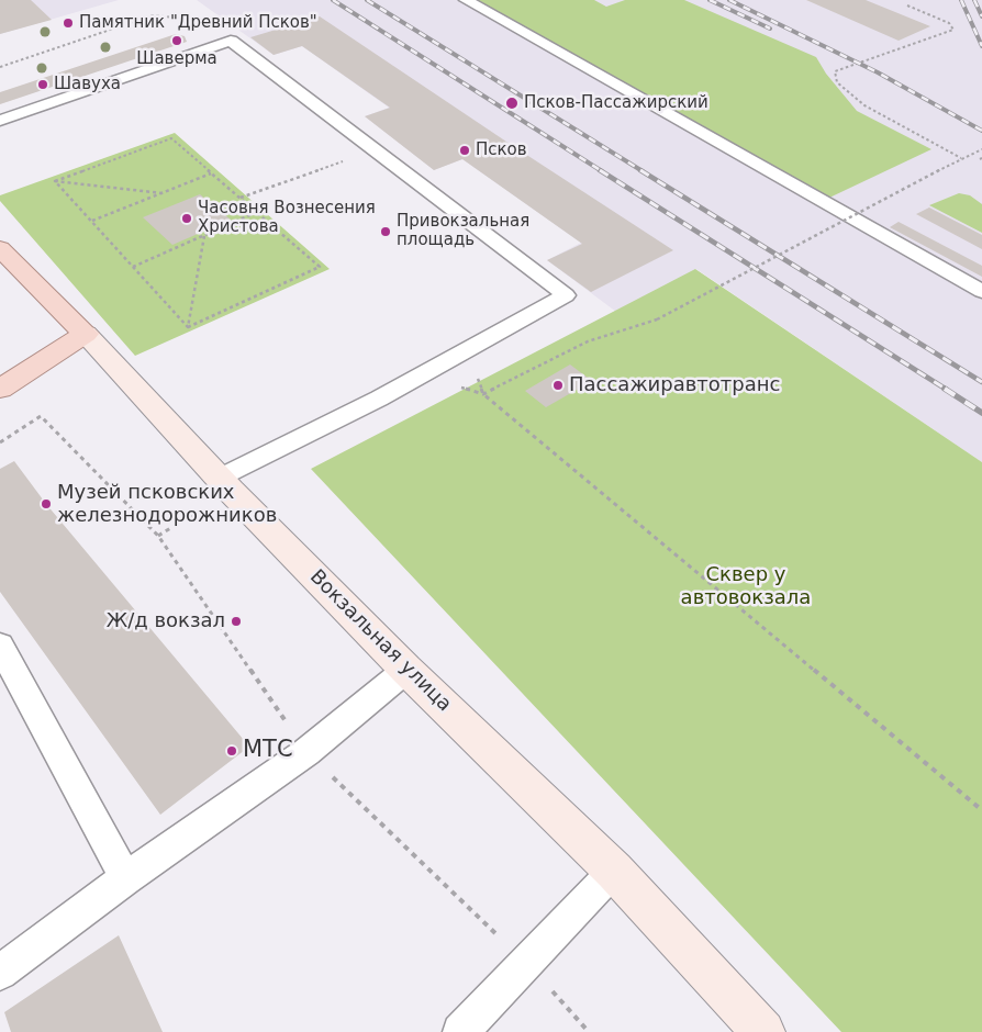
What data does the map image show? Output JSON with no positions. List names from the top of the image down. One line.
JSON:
{"streets":{"main road":["Вокзальная улица"]},"parks":["Сквер у автовокзала"],"places":["Памятник \"Древний Псков\"","Шаверма","Шавуха","Псков-Пассажирский","Псков","Часовня Вознесения Христова","Привокзальная площадь","Пассажиравтотранс","Музей псковских железнодорожников","Ж/д вокзал","МТС"]}
